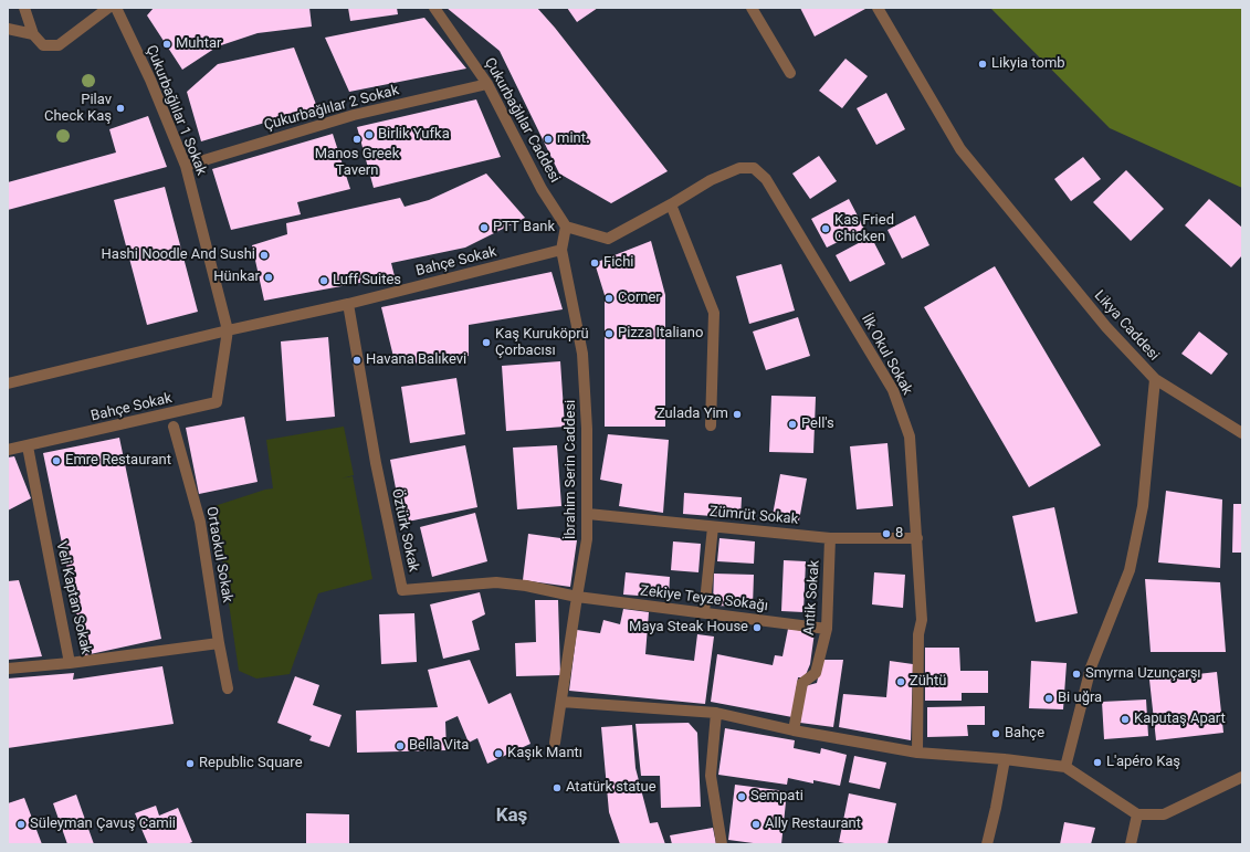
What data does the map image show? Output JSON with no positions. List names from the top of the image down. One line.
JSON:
{"streets":{"street":["Çukurbağlılar 2 Sokak","Çukurbağlılar 1 Sokak","Çukurbağlılar Caddesi","Bahçe Sokak","Likya Caddesi","İlk Okul Sokak","İbrahim Serin Caddesi","Zümrüt Sokak","Öztürk Sokak","Ortaokul Sokak","Veli Kaptan Sokak","Antik Sokak","Zekiye Teyze Sokağı"]},"crossings":[["Çukurbağlılar 2 Sokak","Çukurbağlılar 1 Sokak"],["Çukurbağlılar 2 Sokak","Çukurbağlılar Caddesi"],["Çukurbağlılar 1 Sokak","Bahçe Sokak"],["Çukurbağlılar Caddesi","İlk Okul Sokak"],["Bahçe Sokak","İbrahim Serin Caddesi"],["Bahçe Sokak","Öztürk Sokak"],["Bahçe Sokak","Veli Kaptan Sokak"],["İlk Okul Sokak","Zümrüt Sokak"],["İbrahim Serin Caddesi","Zümrüt Sokak"],["İbrahim Serin Caddesi","Öztürk Sokak"],["İbrahim Serin Caddesi","Zekiye Teyze Sokağı"],["Zümrüt Sokak","Antik Sokak"],["Öztürk Sokak","Zekiye Teyze Sokağı"],["Ortaokul Sokak","Veli Kaptan Sokak"],["Antik Sokak","Zekiye Teyze Sokağı"]],"districts":["Kaş"],"places":["Muhtar","Likyia tomb","Pilav Check Kaş","Birlik Yufka","Manos Greek Tavern","mint.","PTT Bank","Kas Fried Chicken","Hashi Noodle And Sushi","Fichi","Hünkar","Luff Suites","Corner","Pizza Italiano","Kaş Kuruköprü Çorbacısı","Havana Balıkevi","Zulada Yim","Pell's","Emre Restaurant","8","Maya Steak House","Smyrna Uzunçarşı","Zühtü","Bi uğra","Kaputaş Apart","Bahçe","Bella Vita","Kaşık Mantı","L'apéro Kaş","Republic Square","Atatürk statue","Sempati","Süleyman Çavuş Camii","Ally Restaurant"]}
